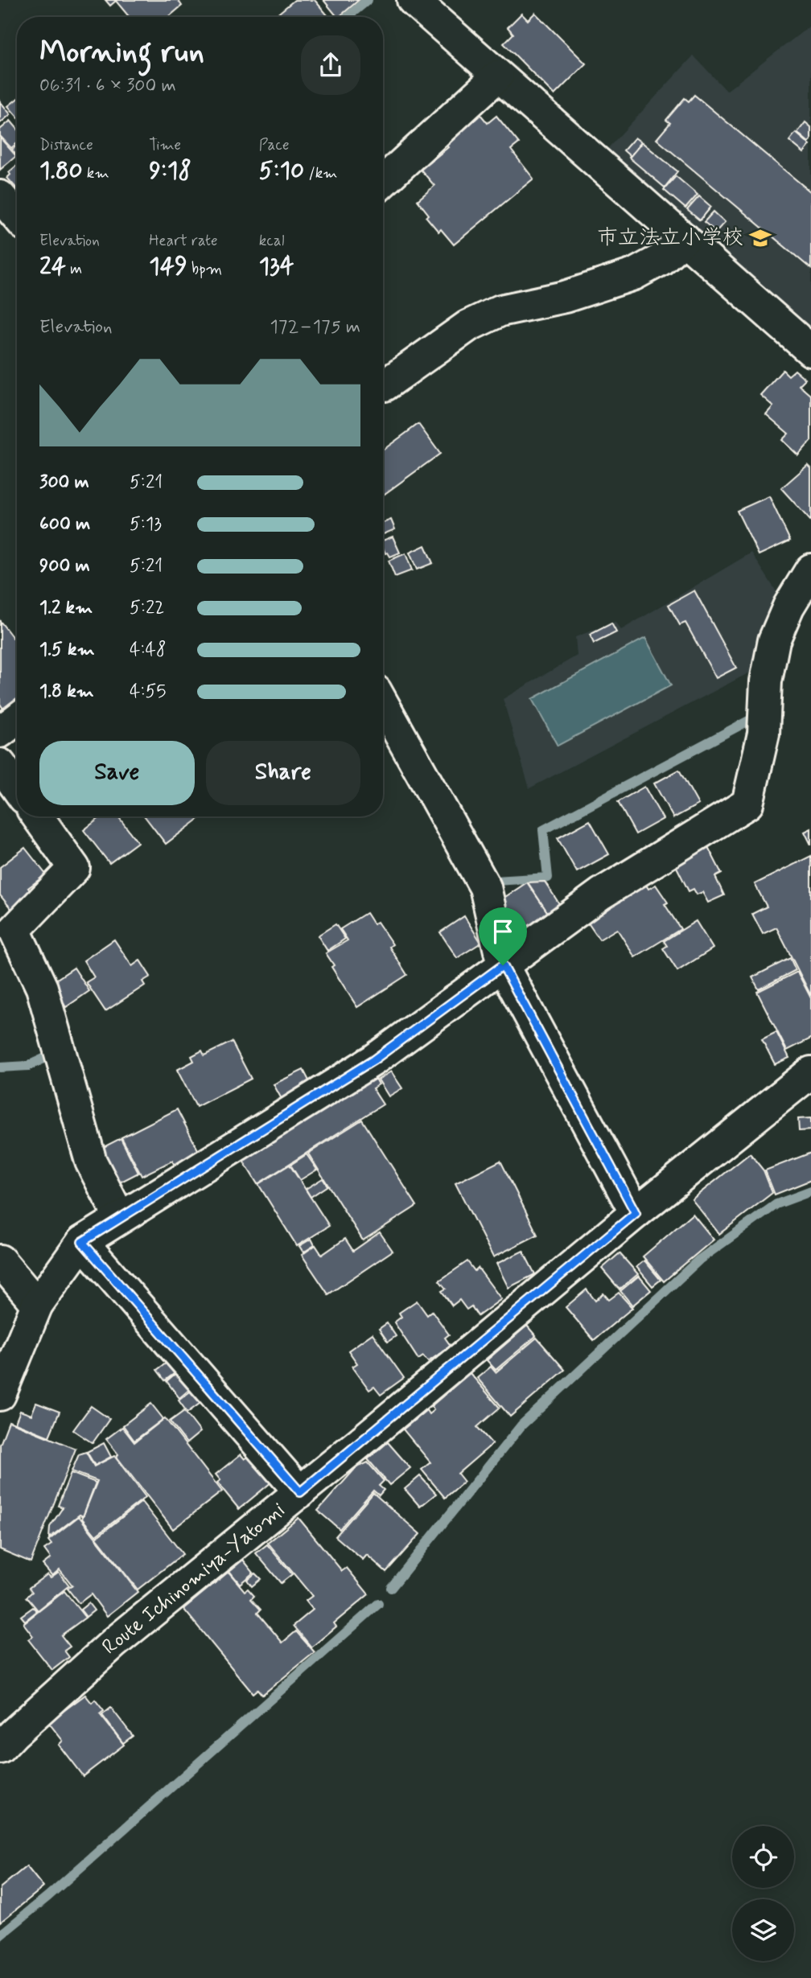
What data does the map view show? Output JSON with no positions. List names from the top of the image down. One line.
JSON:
{"streets":{"street":["Route Ichinomiya-Yatomi"]},"places":{"school or university":["市立法立小学校"]},"page":{"heading":["Morning run","06:31 · 6 × 300 m"],"stats":[["Distance","1.80 km"],["Time","9:18"],["Pace","5:10 /km"],["Elevation","24 m"],["Heart rate","149 bpm"],["kcal","134"]],"chart":["Elevation","172–175 m"],"list":[{"name":"300 m","note":"5:21"},{"name":"600 m","note":"5:13"},{"name":"900 m","note":"5:21"},{"name":"1.2 km","note":"5:22"},{"name":"1.5 km","note":"4:48"},{"name":"1.8 km","note":"4:55"}],"buttons":["Save","Share"]}}
